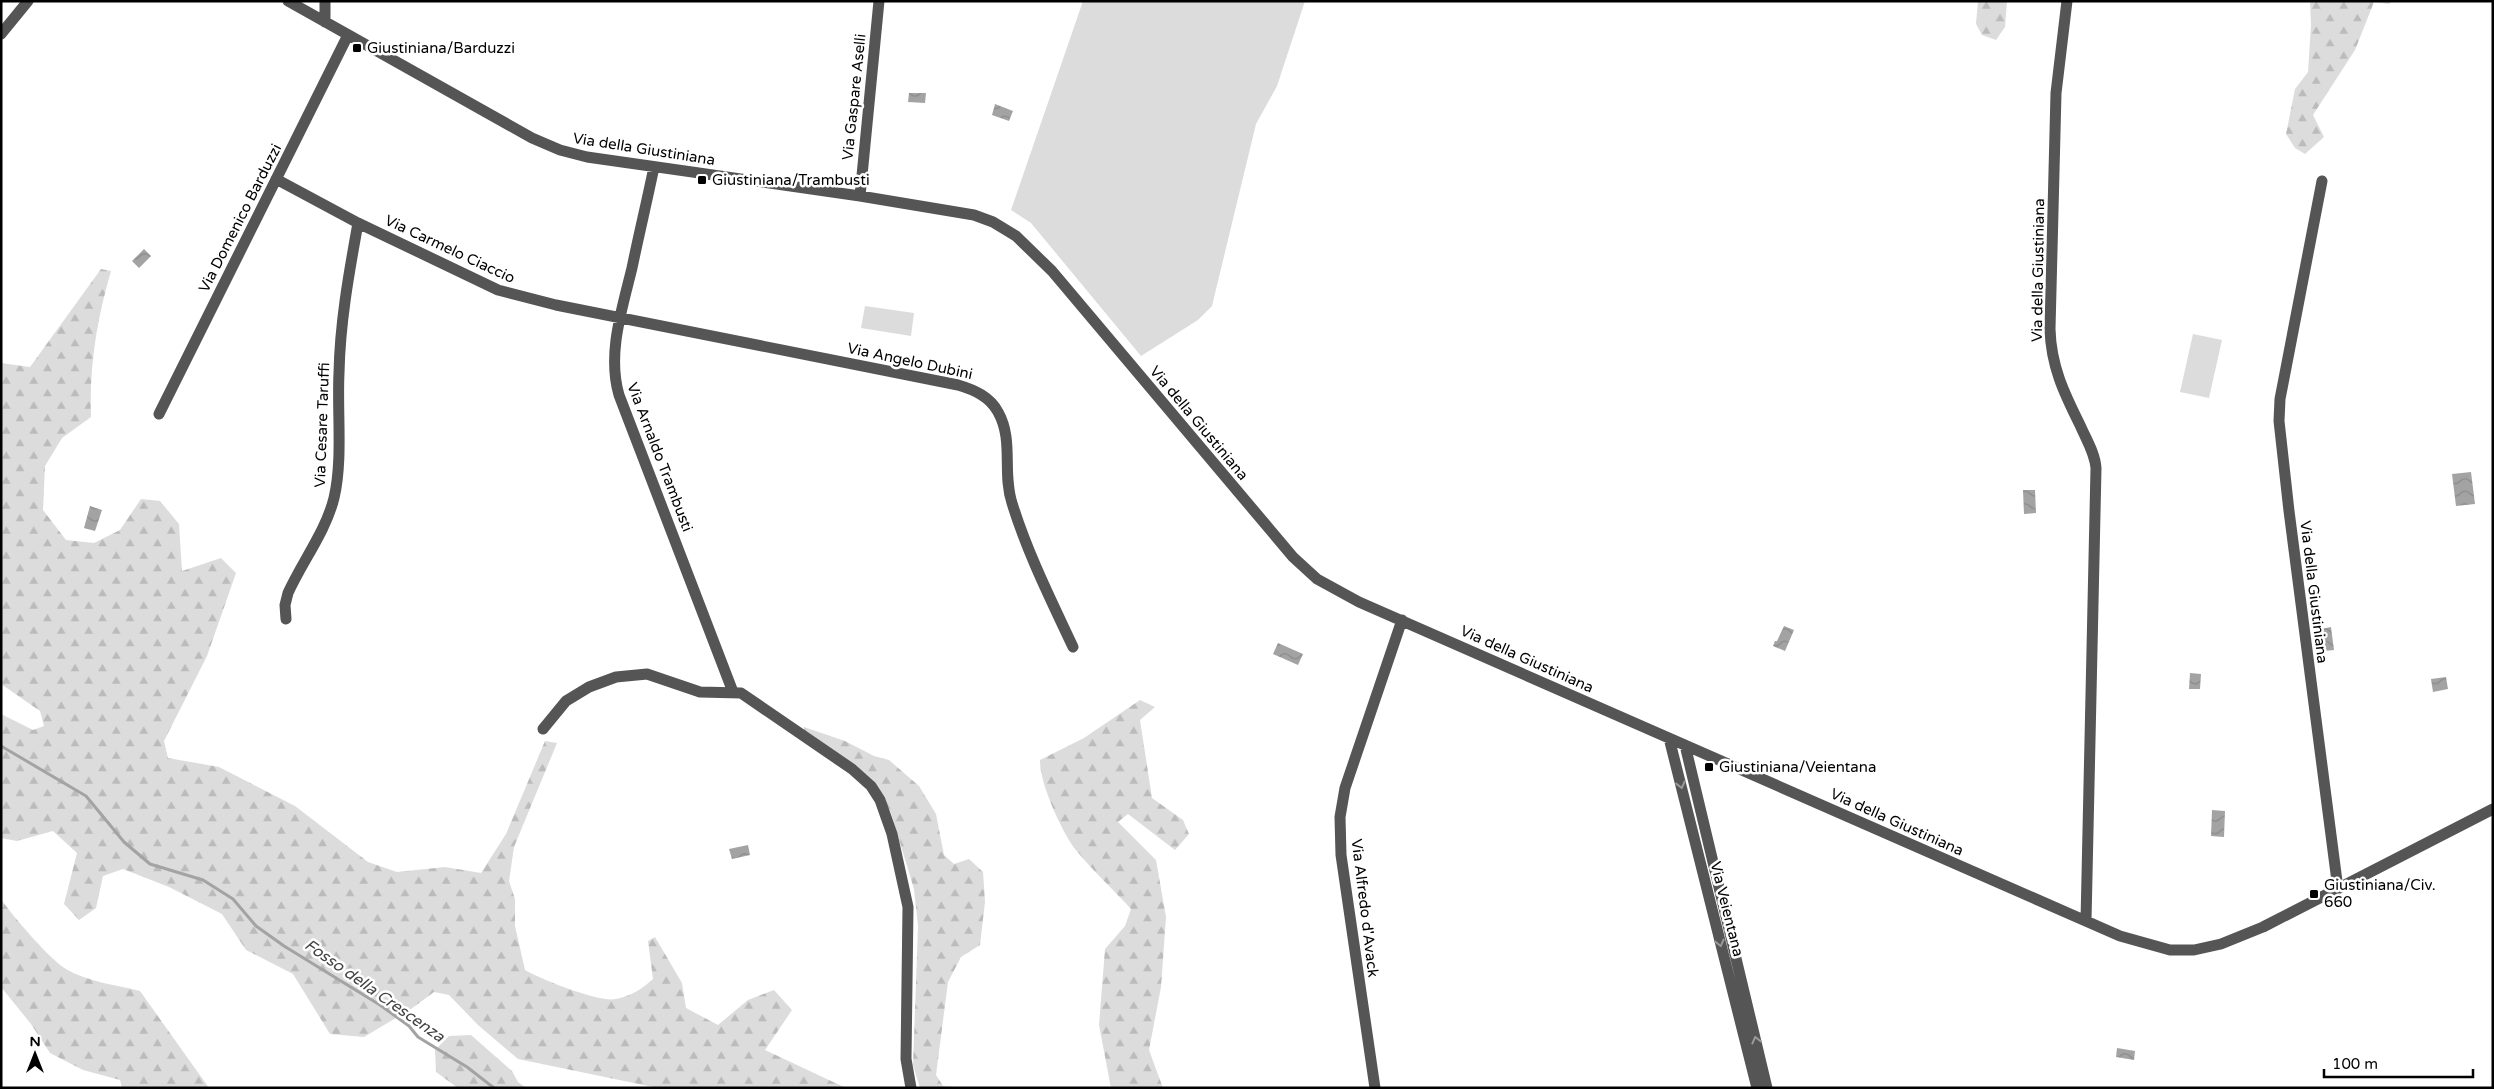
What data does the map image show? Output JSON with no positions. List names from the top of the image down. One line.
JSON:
{"streets":{"street":["Via Gaspare Aselli","Via della Giustiniana","Via Domenico Barduzzi","Via Carmelo Ciaccio","Via Angelo Dubini","Via Cesare Taruffi","Via Arnaldo Trambusti","Via Alfredo d'Avack","Via Veientana"]},"crossings":[["Via Gaspare Aselli","Via della Giustiniana"],["Via della Giustiniana","Via Domenico Barduzzi"],["Via della Giustiniana","Via Arnaldo Trambusti"],["Via della Giustiniana","Via Alfredo d'Avack"],["Via della Giustiniana","Via Veientana"],["Via Domenico Barduzzi","Via Carmelo Ciaccio"],["Via Carmelo Ciaccio","Via Angelo Dubini"],["Via Carmelo Ciaccio","Via Cesare Taruffi"],["Via Carmelo Ciaccio","Via Arnaldo Trambusti"],["Via Angelo Dubini","Via Arnaldo Trambusti"]],"water":["Fosso della Crescenza"],"places":{"transit":["Giustiniana/Barduzzi","Giustiniana/Trambusti","Giustiniana/Veientana","Giustiniana/Civ. 660"]},"scale_bar":"100 m","north":"top"}
